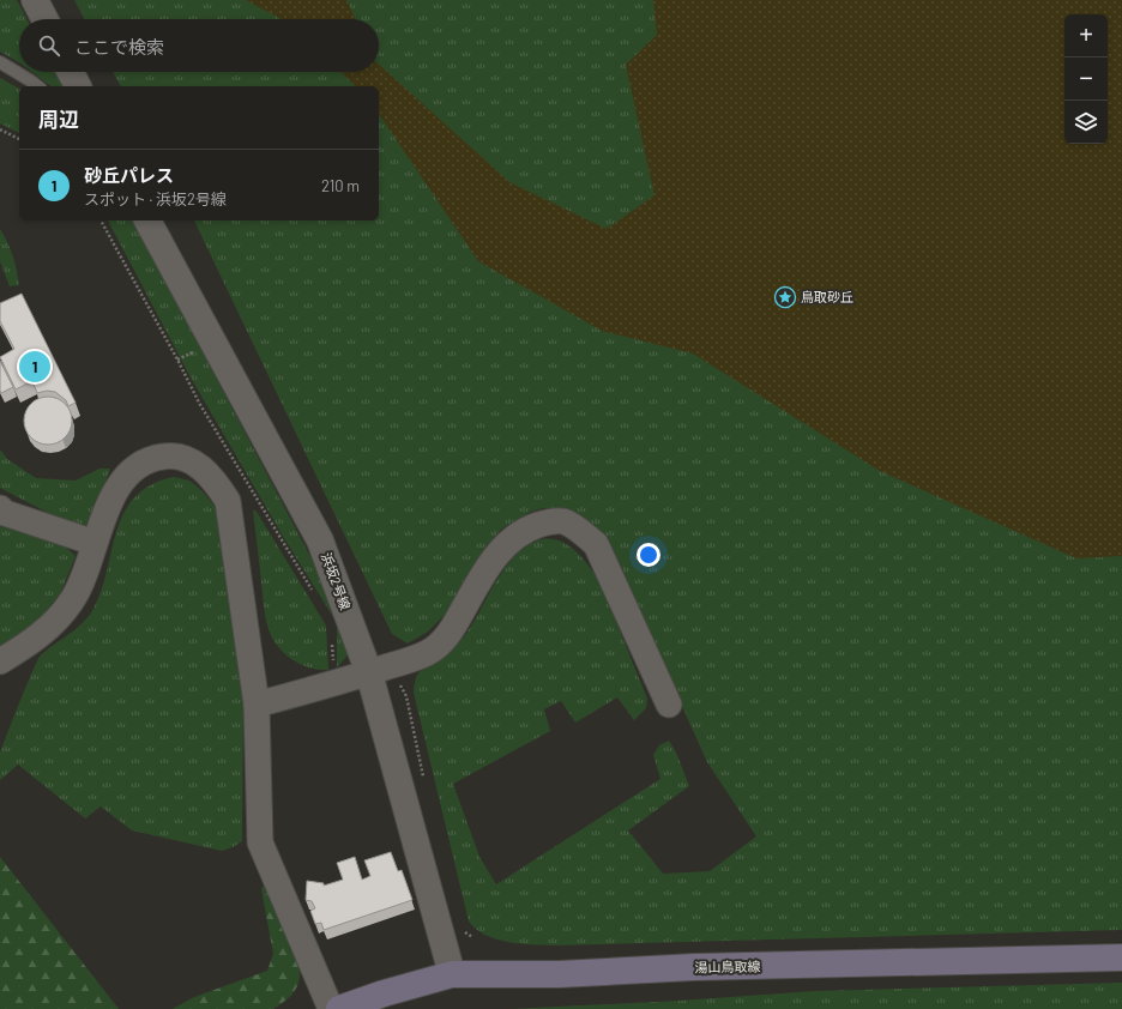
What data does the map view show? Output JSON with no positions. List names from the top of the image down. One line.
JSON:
{"streets":{"main road":["湯山鳥取線"],"street":["浜坂2号線"]},"crossings":[["浜坂2号線","湯山鳥取線"]],"places":{"place":["鳥取砂丘"]},"page":{"map_buttons":["+","−"],"search":"ここで検索","heading":"周辺","list":[{"mark":"1","name":"砂丘パレス","note":"スポット · 浜坂2号線","value":"210 m"}],"pins":"1"}}
